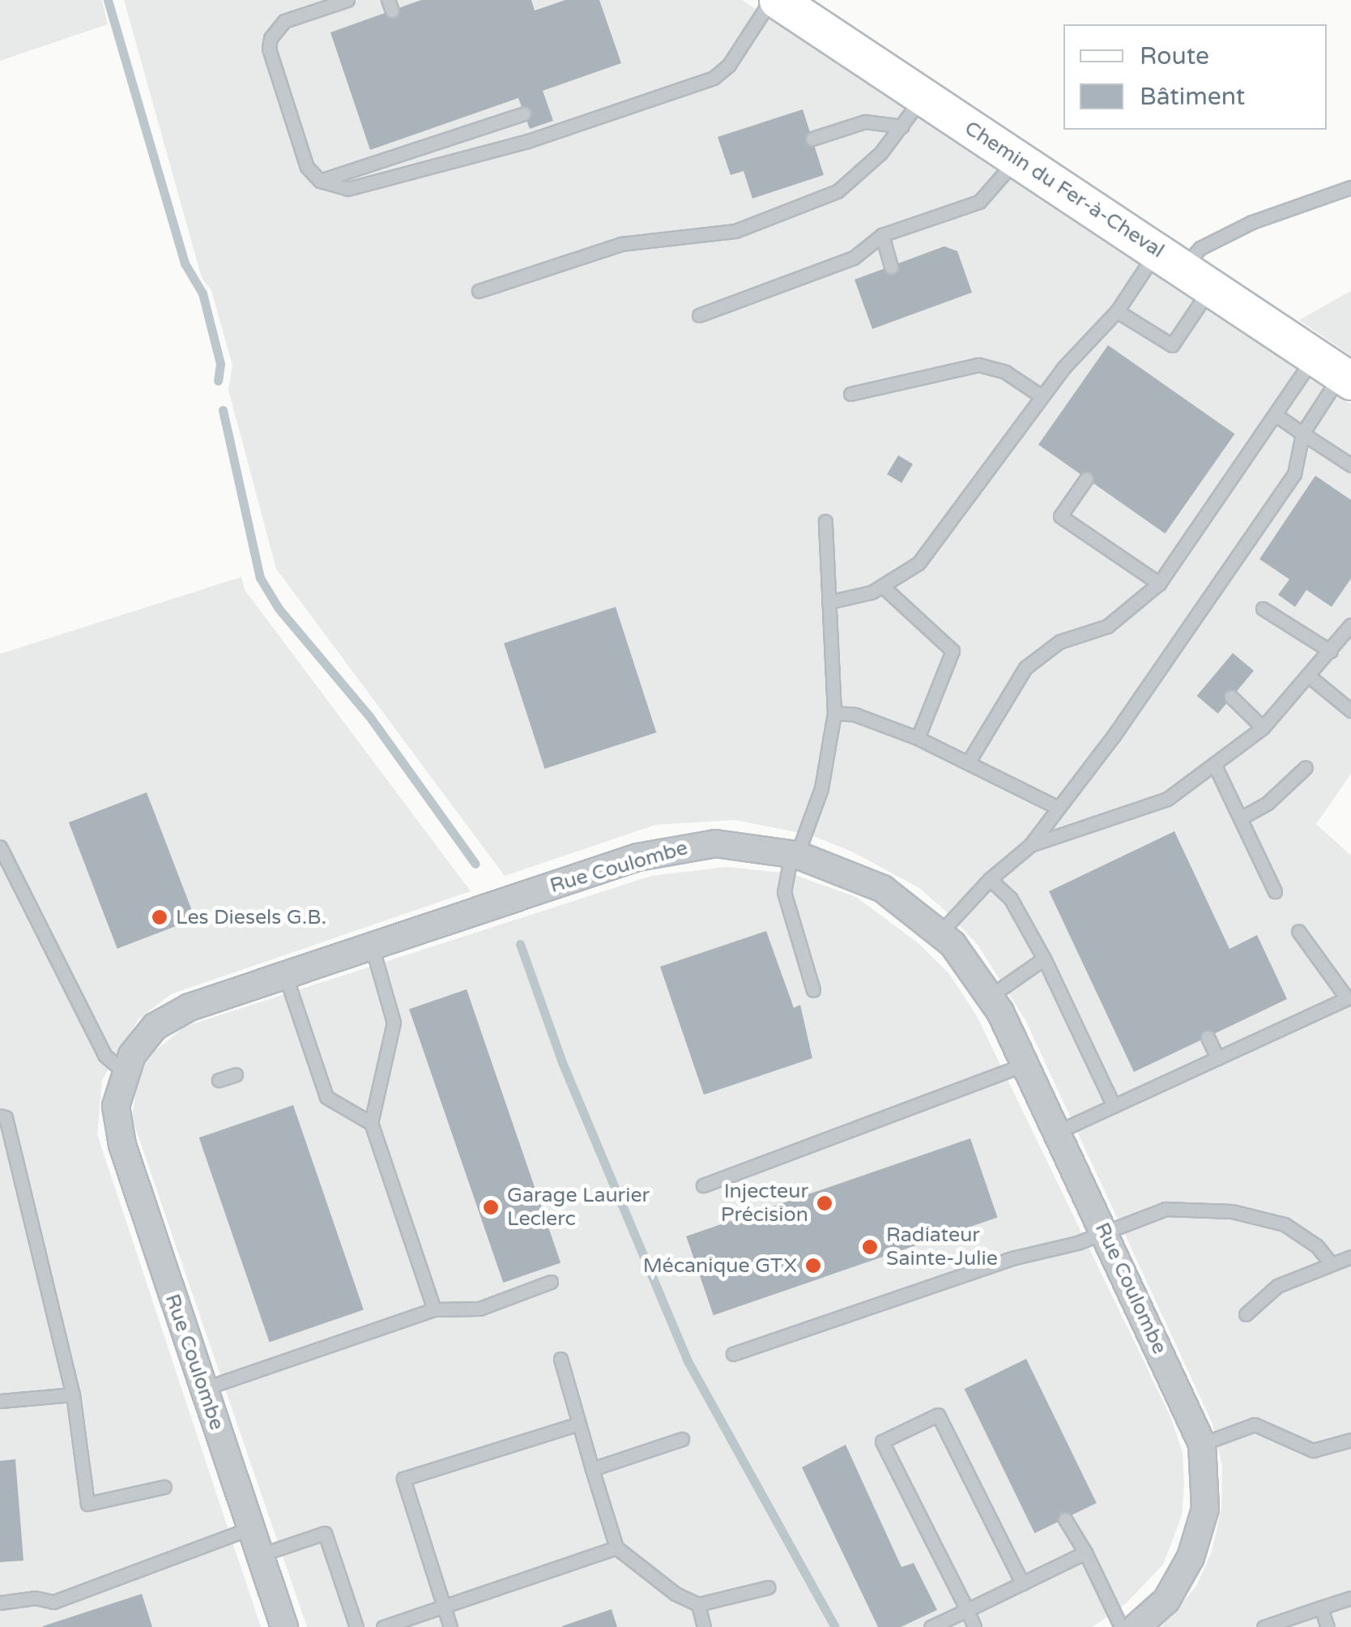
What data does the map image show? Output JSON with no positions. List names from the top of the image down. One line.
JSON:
{"streets":{"street":["Chemin du Fer-à-Cheval","Rue Coulombe"]},"places":["Les Diesels G.B.","Injecteur Précision","Garage Laurier Leclerc","Radiateur Sainte-Julie","Mécanique GTX"],"legend":["Route","Bâtiment"]}
